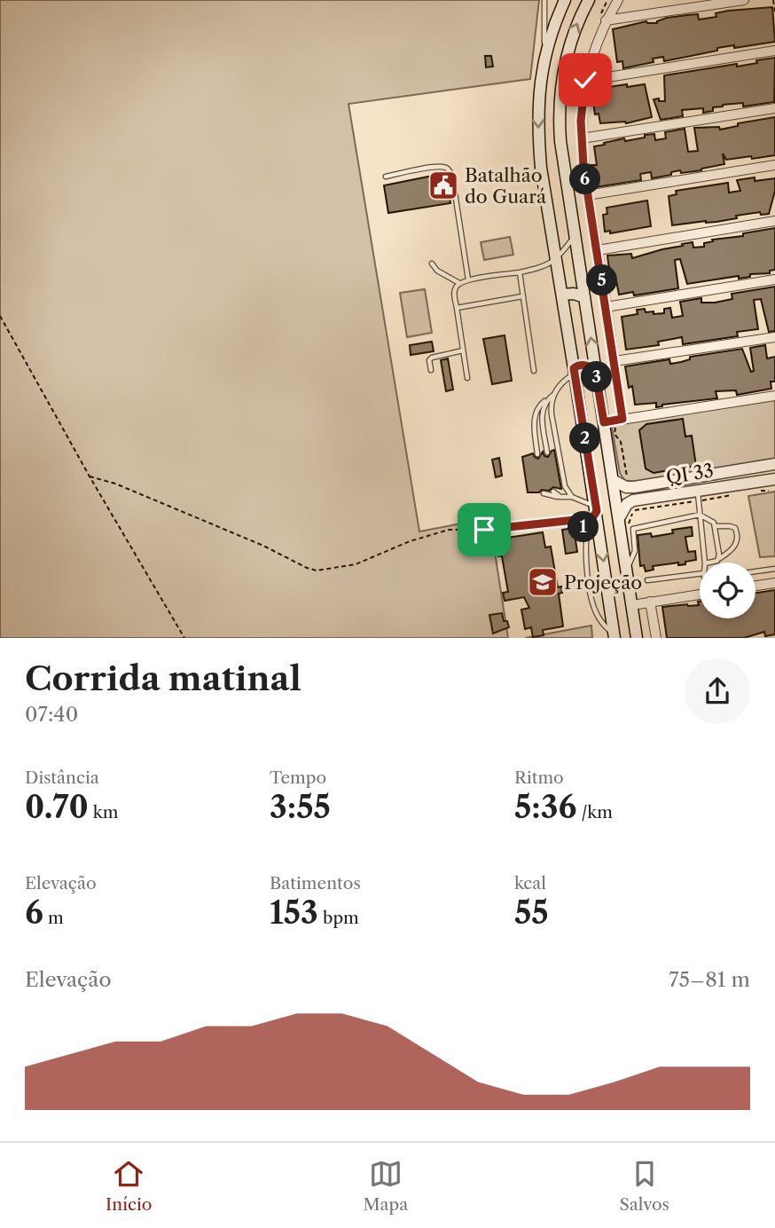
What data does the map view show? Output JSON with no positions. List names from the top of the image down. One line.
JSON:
{"streets":{"main road":["QI 33"]},"places":{"public building":["Batalhão do Guará"],"school or university":["Projeção"]},"page":{"pins":["6","5","3","2","1"],"heading":["Corrida matinal","07:40"],"stats":[["Distância","0.70 km"],["Tempo","3:55"],["Ritmo","5:36 /km"],["Elevação","6 m"],["Batimentos","153 bpm"],["kcal","55"]],"chart":["Elevação","75–81 m"],"tabs":["Início","Mapa","Salvos"]}}
